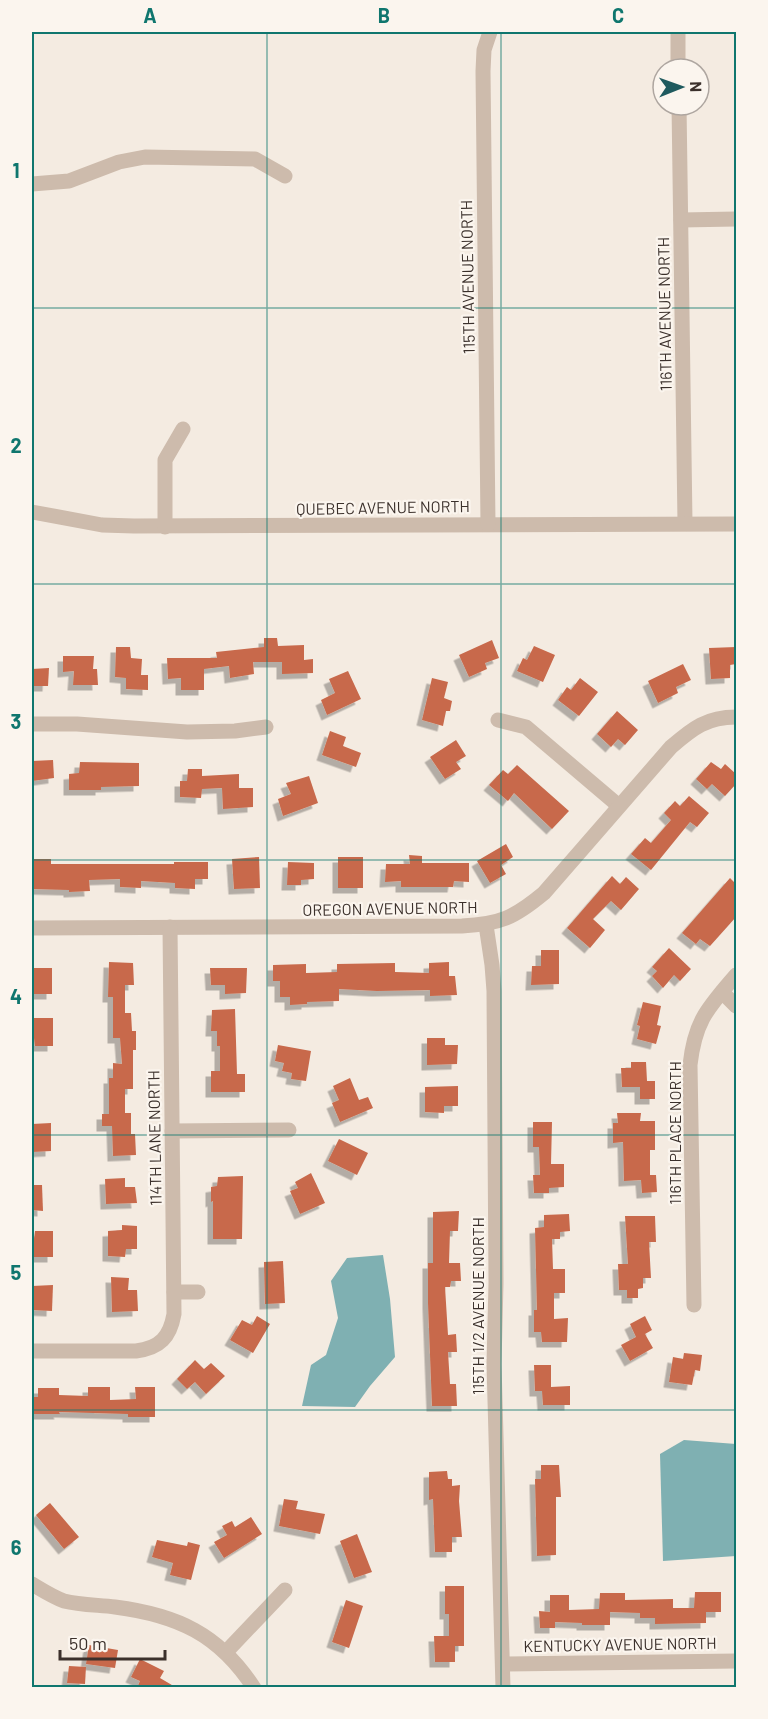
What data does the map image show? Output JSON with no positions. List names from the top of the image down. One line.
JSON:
{"streets":{"street":["115TH AVENUE NORTH","116TH AVENUE NORTH","QUEBEC AVENUE NORTH","OREGON AVENUE NORTH","116TH PLACE NORTH","114TH LANE NORTH","115TH 1/2 AVENUE NORTH","KENTUCKY AVENUE NORTH"]},"crossings":[["115TH AVENUE NORTH","QUEBEC AVENUE NORTH"],["116TH AVENUE NORTH","QUEBEC AVENUE NORTH"],["OREGON AVENUE NORTH","114TH LANE NORTH"],["OREGON AVENUE NORTH","115TH 1/2 AVENUE NORTH"],["115TH 1/2 AVENUE NORTH","KENTUCKY AVENUE NORTH"]],"scale_bar":"50 m","north":"right","grid":{"columns":["A","B","C"],"rows":["1","2","3","4","5","6"]}}
